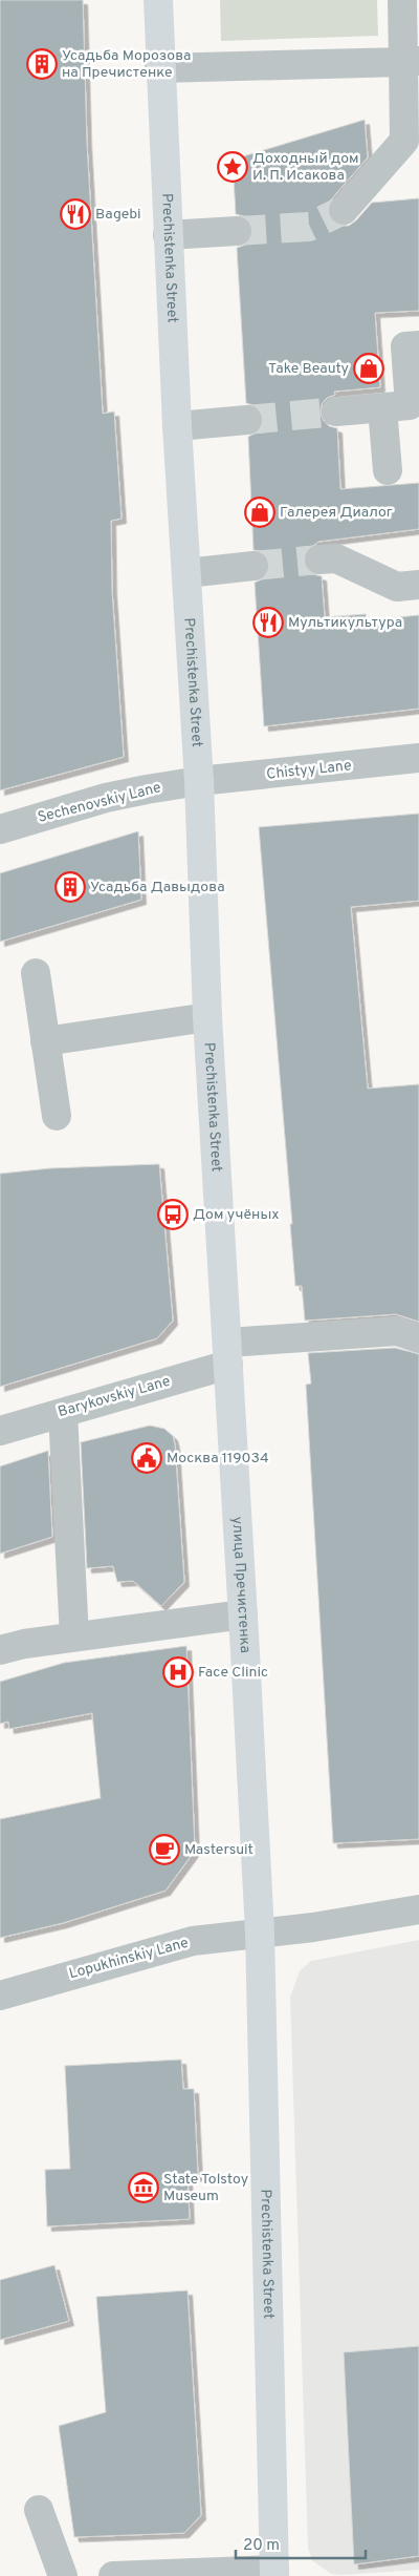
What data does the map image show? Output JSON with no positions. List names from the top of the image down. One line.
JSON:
{"streets":{"main road":["Prechistenka Street","улица Пречистенка"],"street":["Chistyy Lane","Sechenovskiy Lane","Barykovskiy Lane","Lopukhinskiy Lane"]},"crossings":[["Prechistenka Street","Chistyy Lane"],["Prechistenka Street","Sechenovskiy Lane"],["Prechistenka Street","Barykovskiy Lane"],["Prechistenka Street","улица Пречистенка"],["Prechistenka Street","Lopukhinskiy Lane"],["Chistyy Lane","Sechenovskiy Lane"],["Barykovskiy Lane","улица Пречистенка"],["улица Пречистенка","Lopukhinskiy Lane"]],"places":{"building":["Усадьба Морозова на Пречистенке","Усадьба Давыдова"],"place":["Доходный дом И. П. Исакова"],"restaurant":["Bagebi","Мультикультура"],"shop":["Take Beauty","Галерея Диалог"],"bus stop":["Дом учёных"],"public building":["Москва 119034"],"hospital":["Face Clinic"],"cafe":["Mastersuit"],"museum":["State Tolstoy Museum"]},"scale_bar":"20 m"}
